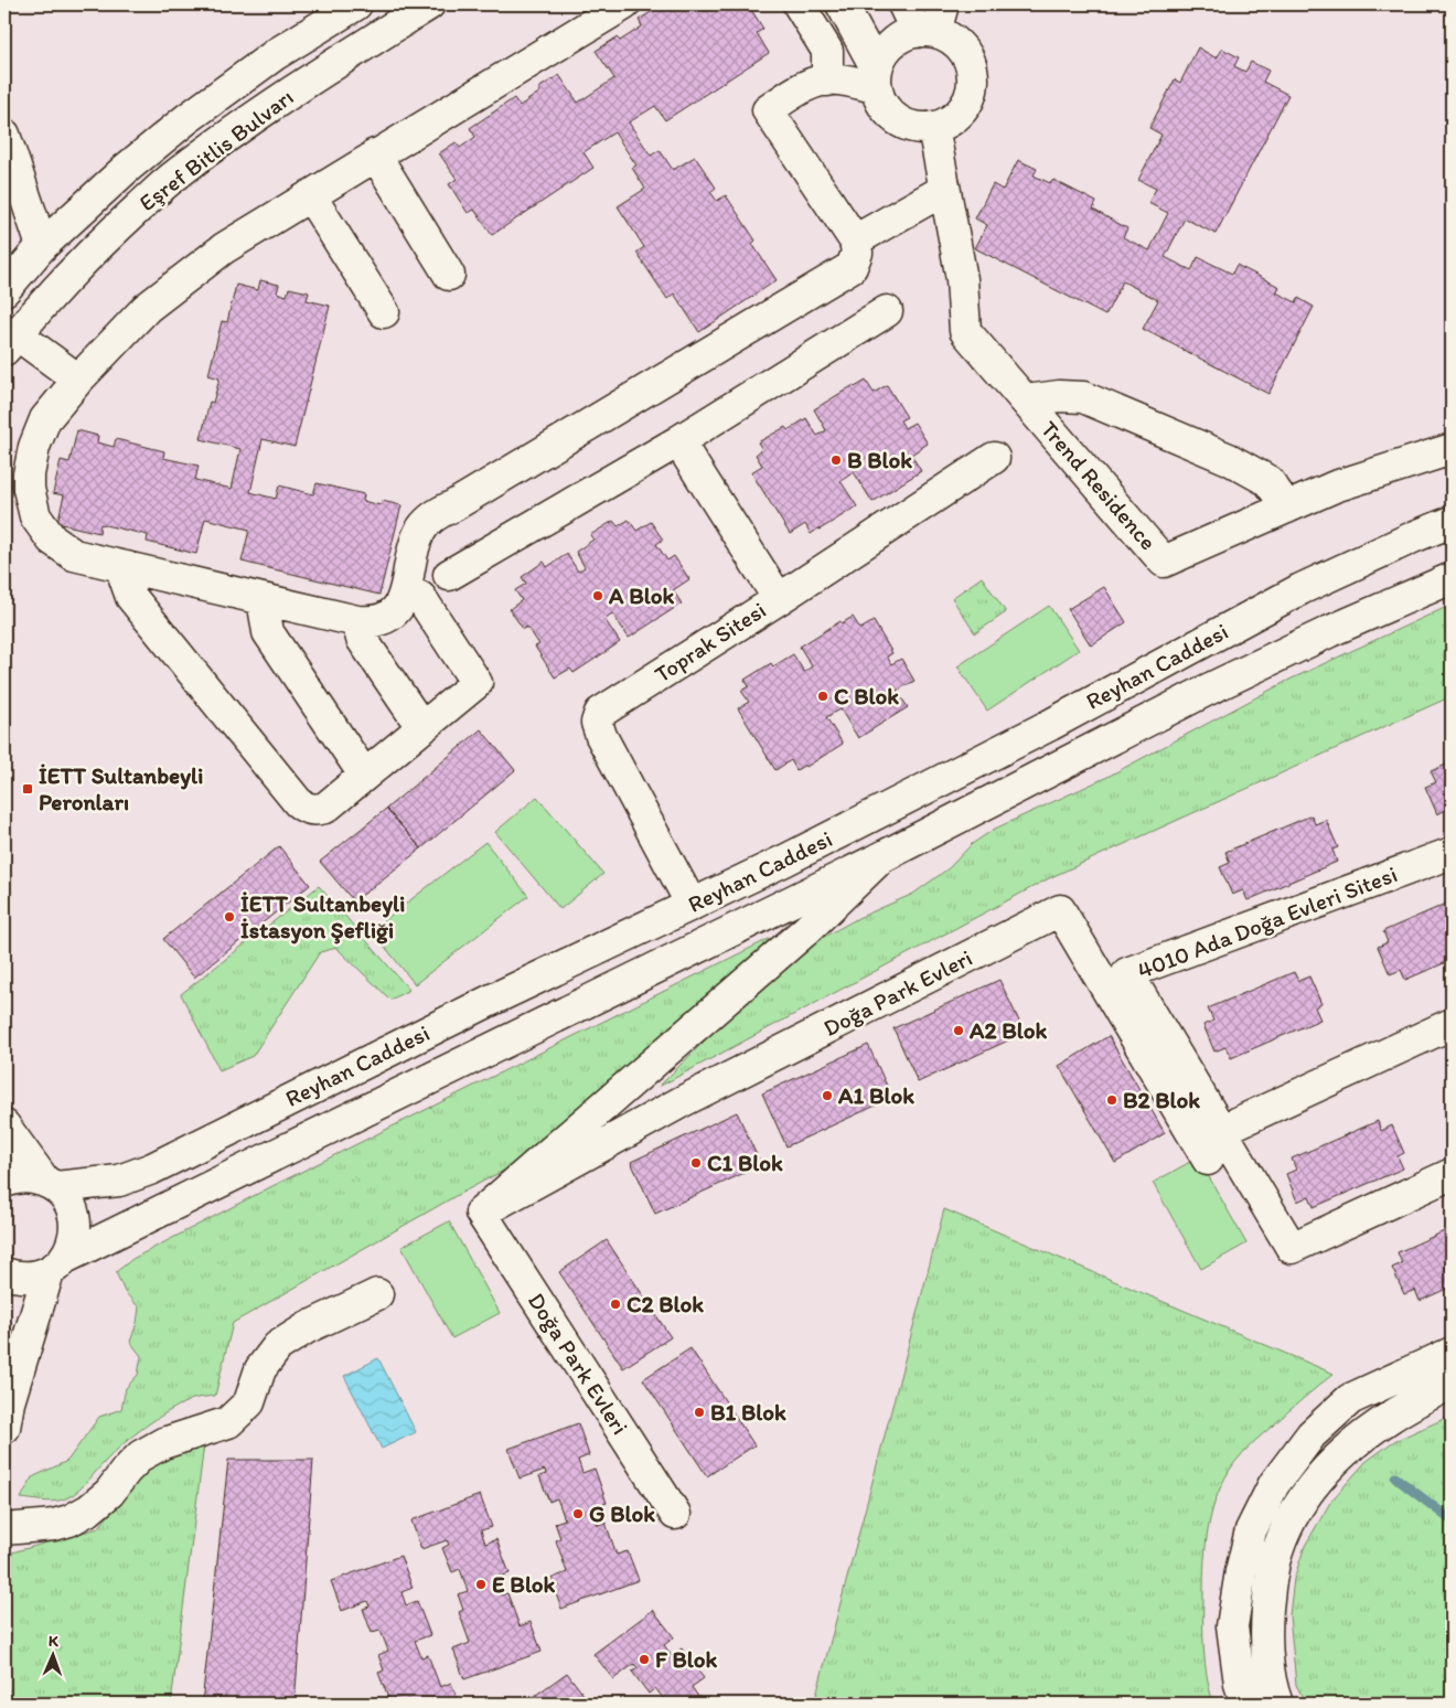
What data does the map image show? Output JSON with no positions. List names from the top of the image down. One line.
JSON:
{"streets":{"main road":["Eşref Bitlis Bulvarı","Trend Residence","Toprak Sitesi","Reyhan Caddesi","4010 Ada Doğa Evleri Sitesi","Doğa Park Evleri"]},"crossings":[["Toprak Sitesi","Reyhan Caddesi"]],"places":{"other":["B Blok","A Blok","C Blok","İETT Sultanbeyli İstasyon Şefliği","A2 Blok","A1 Blok","B2 Blok","C1 Blok","C2 Blok","B1 Blok","G Blok","E Blok","F Blok"],"transit":["İETT Sultanbeyli Peronları"]},"north":"top"}
